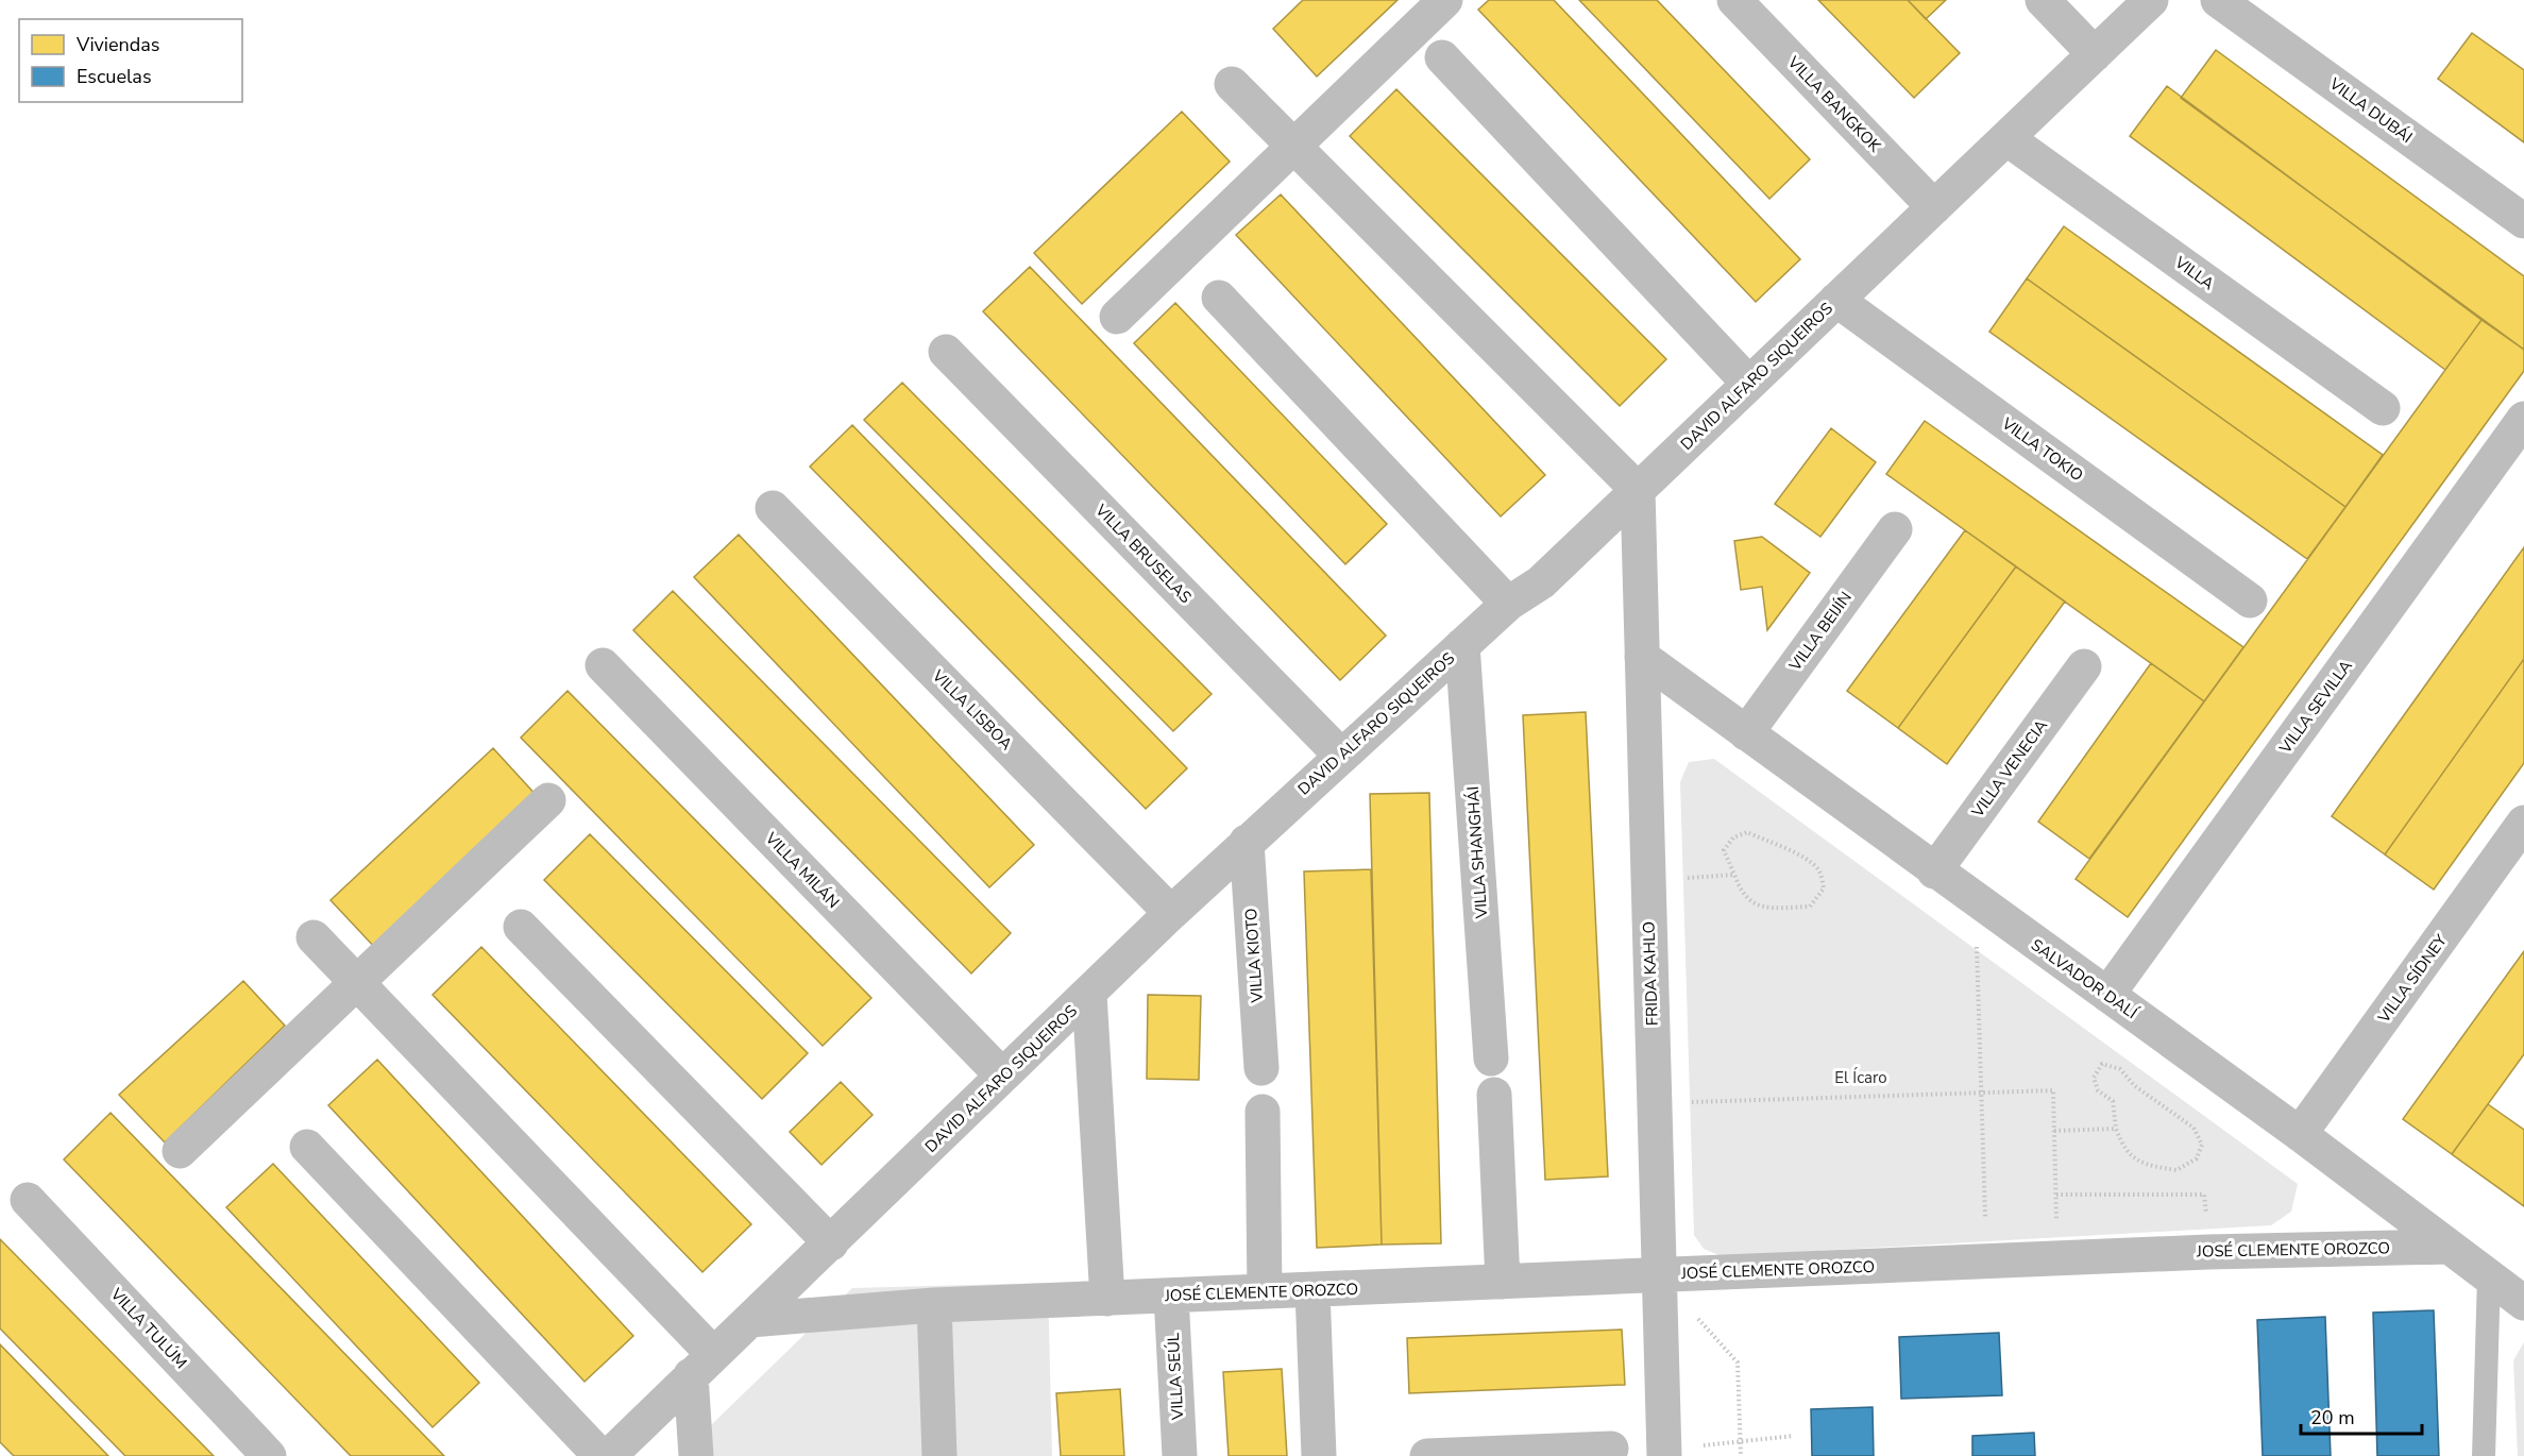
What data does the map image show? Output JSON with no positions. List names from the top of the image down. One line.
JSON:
{"streets":{"street":["VILLA BANGKOK","VILLA DUBÁI","VILLA","DAVID ALFARO SIQUEIROS","VILLA TOKIO","VILLA BRUSELAS","VILLA BEIJÍN","VILLA SEVILLA","VILLA LISBOA","VILLA VENECIA","VILLA SHANGHÁI","VILLA MILÁN","VILLA KIOTO","FRIDA KAHLO","SALVADOR DALÍ","VILLA SÍDNEY","JOSÉ CLEMENTE OROZCO","VILLA TULÚM","VILLA SEÚL"]},"crossings":[["VILLA BANGKOK","DAVID ALFARO SIQUEIROS"],["VILLA","DAVID ALFARO SIQUEIROS"],["DAVID ALFARO SIQUEIROS","VILLA TOKIO"],["DAVID ALFARO SIQUEIROS","VILLA BRUSELAS"],["DAVID ALFARO SIQUEIROS","VILLA LISBOA"],["DAVID ALFARO SIQUEIROS","VILLA SHANGHÁI"],["DAVID ALFARO SIQUEIROS","VILLA MILÁN"],["DAVID ALFARO SIQUEIROS","VILLA KIOTO"],["DAVID ALFARO SIQUEIROS","FRIDA KAHLO"],["DAVID ALFARO SIQUEIROS","JOSÉ CLEMENTE OROZCO"],["VILLA BEIJÍN","SALVADOR DALÍ"],["VILLA SEVILLA","SALVADOR DALÍ"],["VILLA VENECIA","SALVADOR DALÍ"],["FRIDA KAHLO","SALVADOR DALÍ"],["FRIDA KAHLO","JOSÉ CLEMENTE OROZCO"],["SALVADOR DALÍ","VILLA SÍDNEY"],["SALVADOR DALÍ","JOSÉ CLEMENTE OROZCO"],["JOSÉ CLEMENTE OROZCO","VILLA SEÚL"]],"parks":["El Ícaro"],"legend":["Viviendas","Escuelas"],"scale_bar":"20 m"}
